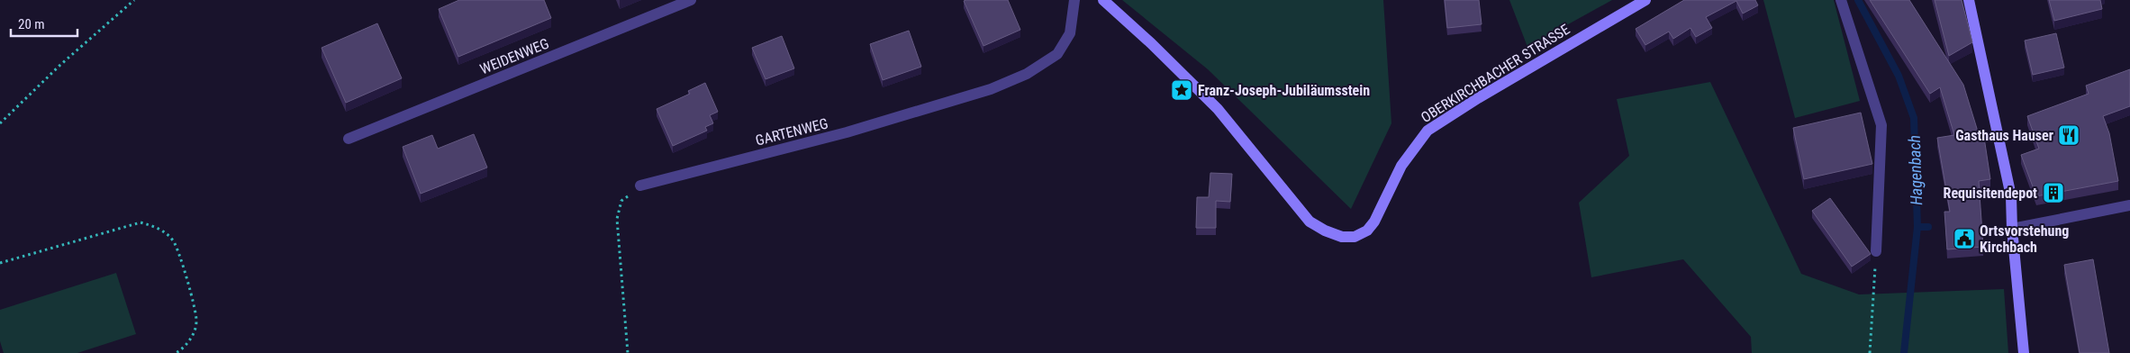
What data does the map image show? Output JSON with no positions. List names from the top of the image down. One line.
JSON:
{"streets":{"street":["WEIDENWEG","OBERKIRCHBACHER STRASSE","GARTENWEG"]},"water":["Hagenbach"],"places":{"place":["Franz-Joseph-Jubiläumsstein"],"restaurant":["Gasthaus Hauser"],"building":["Requisitendepot"],"public building":["Ortsvorstehung Kirchbach"]},"scale_bar":"20 m"}
